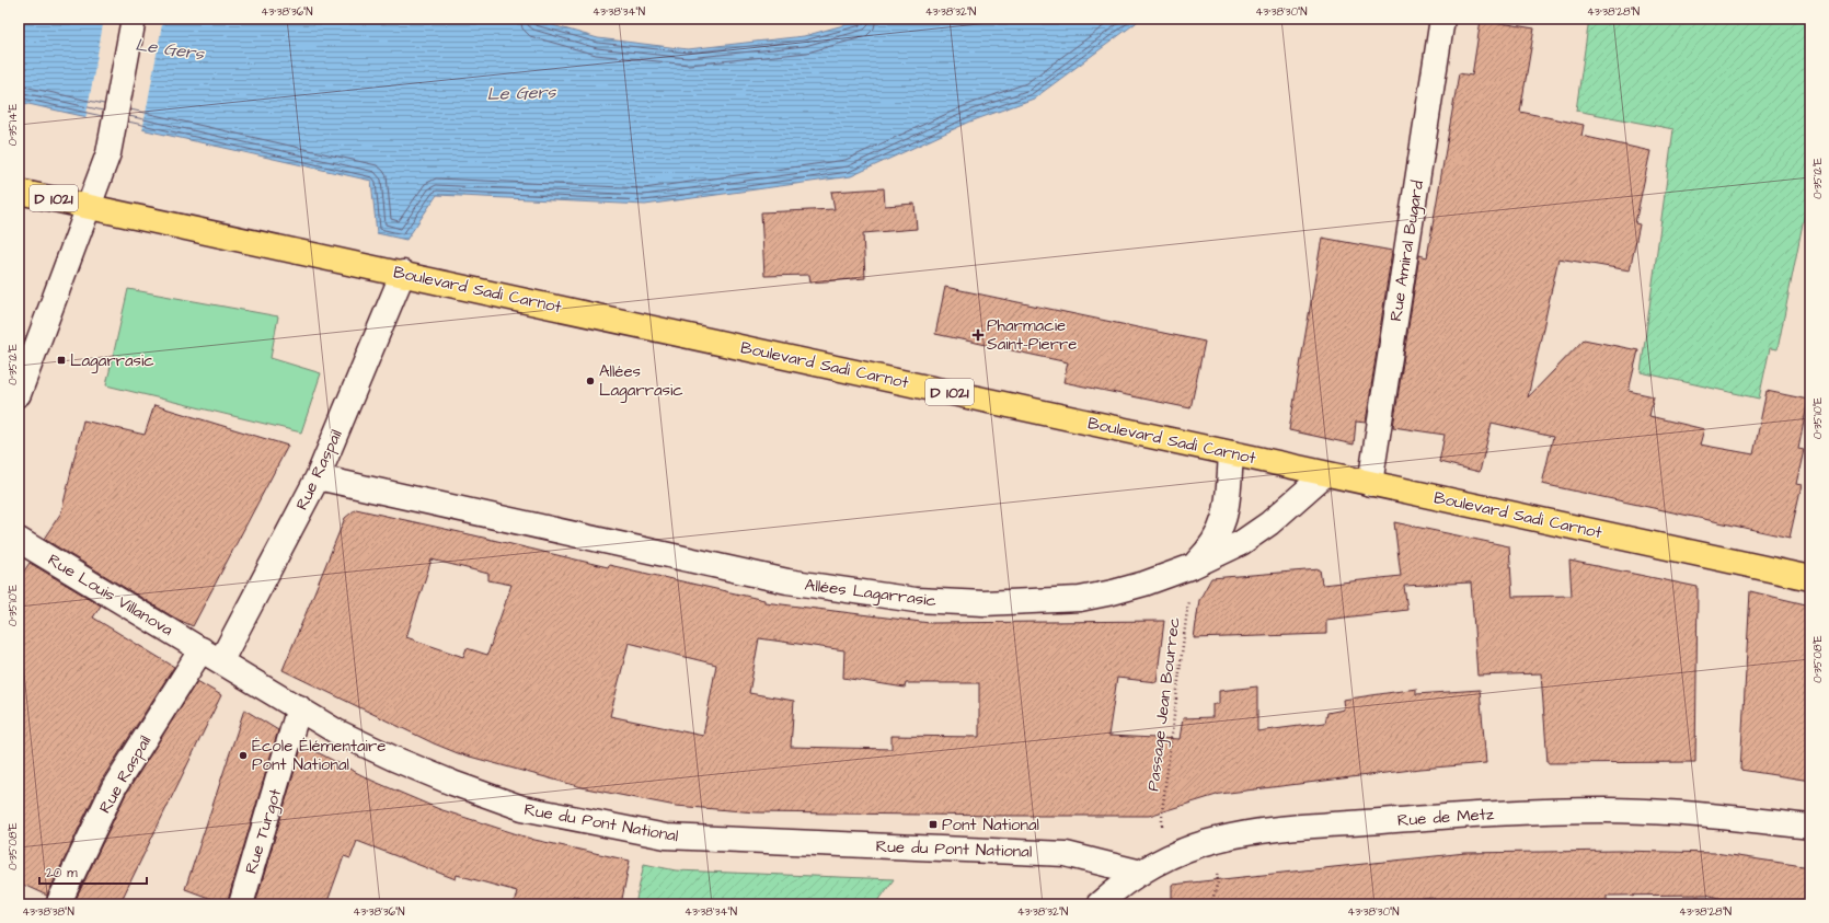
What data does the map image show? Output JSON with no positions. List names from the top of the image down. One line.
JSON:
{"streets":{"main road":["D 1021","Boulevard Sadi Carnot"],"street":["Rue Amiral Bugard","Rue Raspail","Allées Lagarrasic","Rue Louis Villanova","Rue de Metz","Rue du Pont National","Rue Turgot"],"path":["Passage Jean Bourrec"]},"crossings":[["Rue Amiral Bugard","Boulevard Sadi Carnot"],["Boulevard Sadi Carnot","Rue Raspail"],["Boulevard Sadi Carnot","Allées Lagarrasic"],["Rue Raspail","Allées Lagarrasic"],["Rue Raspail","Rue Louis Villanova"],["Rue Raspail","Rue du Pont National"],["Rue Louis Villanova","Rue du Pont National"],["Rue de Metz","Rue du Pont National"],["Rue du Pont National","Rue Turgot"]],"water":["Le Gers"],"places":{"health":["Pharmacie Saint-Pierre"],"transit":["Lagarrasic","Pont National"],"other":["Allées Lagarrasic","École Élémentaire Pont National"]},"scale_bar":"20 m","coordinates":["43°38'36\"N","43°38'34\"N","43°38'32\"N","43°38'30\"N","43°38'28\"N","0°35'14\"E","0°35'12\"E","0°35'10\"E","0°35'08\"E","43°38'38\"N"]}
